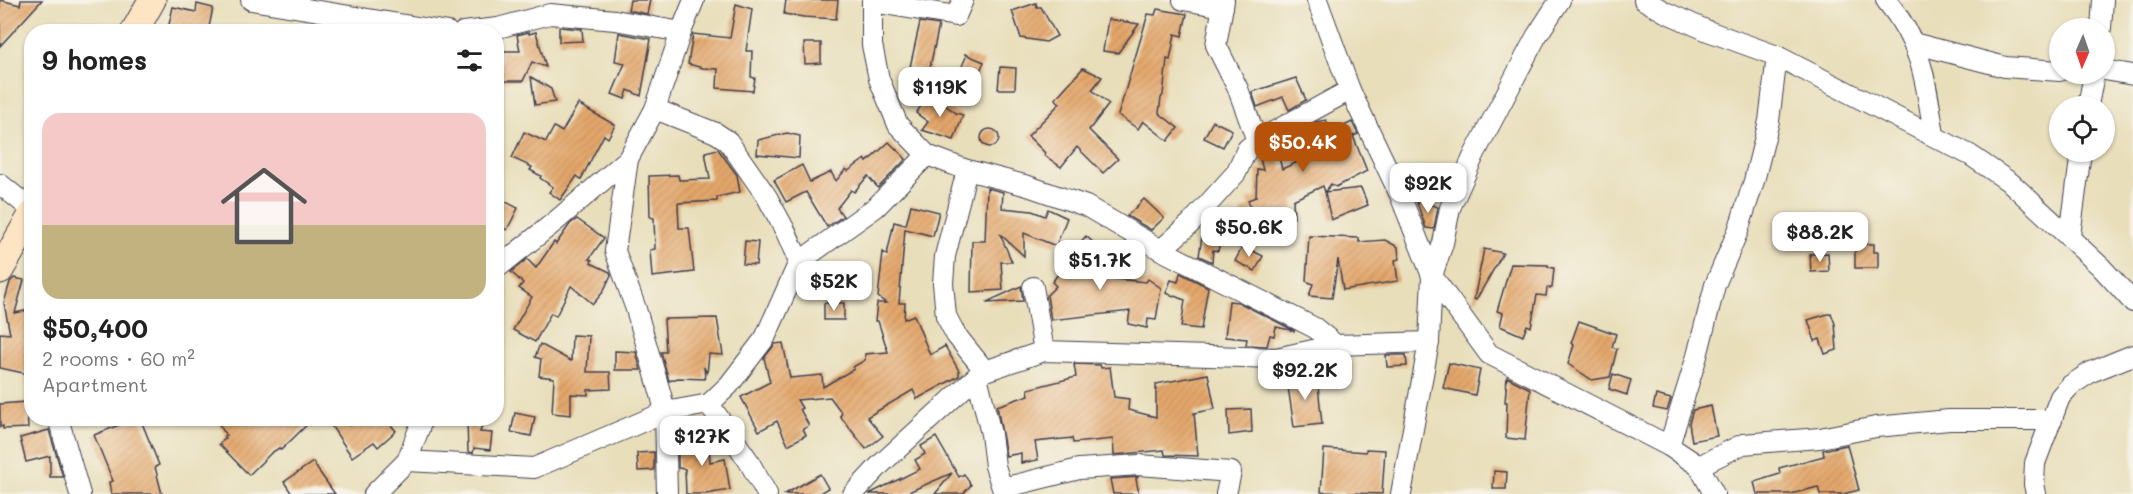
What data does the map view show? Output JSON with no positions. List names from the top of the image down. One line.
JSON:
{"north":"bottom","page":{"heading":"9 homes","price":["$119K","$50.4K","$92K","$50.6K","$88.2K","$51.7K","$52K","$92.2K","$127K"],"list":[{"name":"$50,400","note":"2 rooms · 60 m² · Apartment"}]}}
